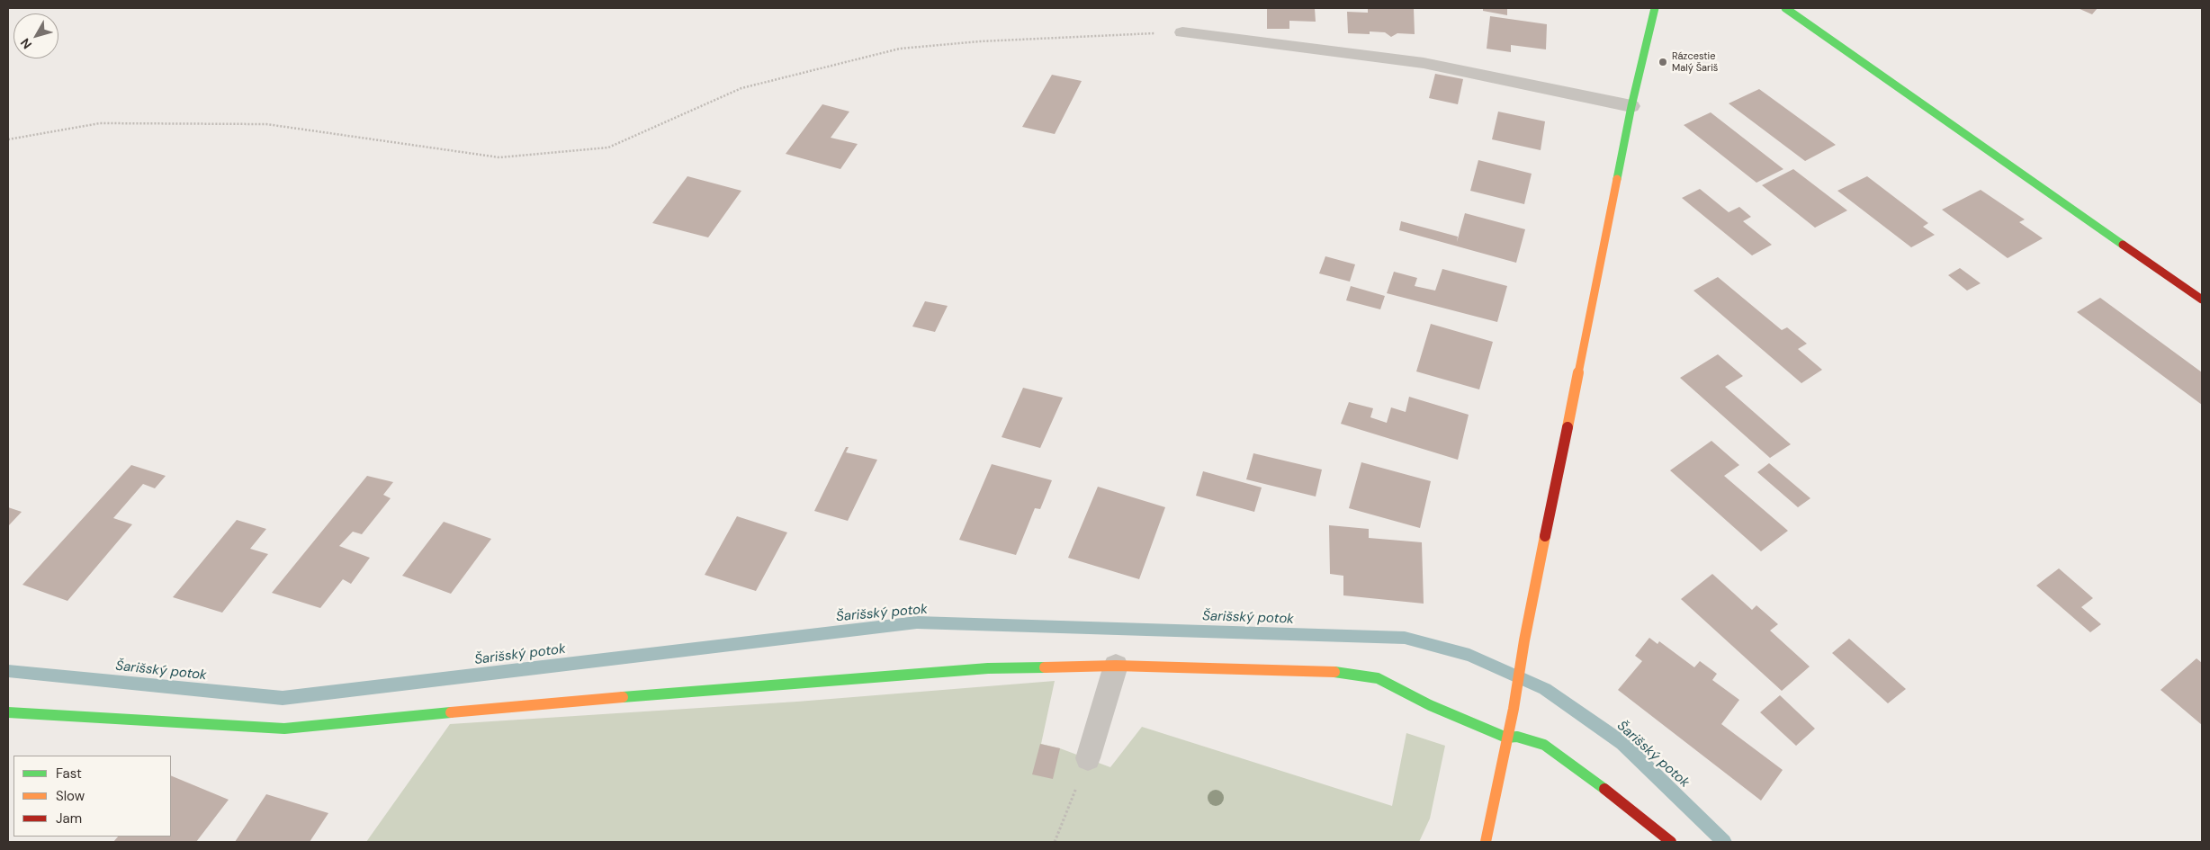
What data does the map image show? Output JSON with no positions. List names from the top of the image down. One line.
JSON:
{"water":["Šarišský potok"],"places":["Rázcestie Malý Šariš"],"legend":["Fast","Slow","Jam"],"north":"bottom left"}
